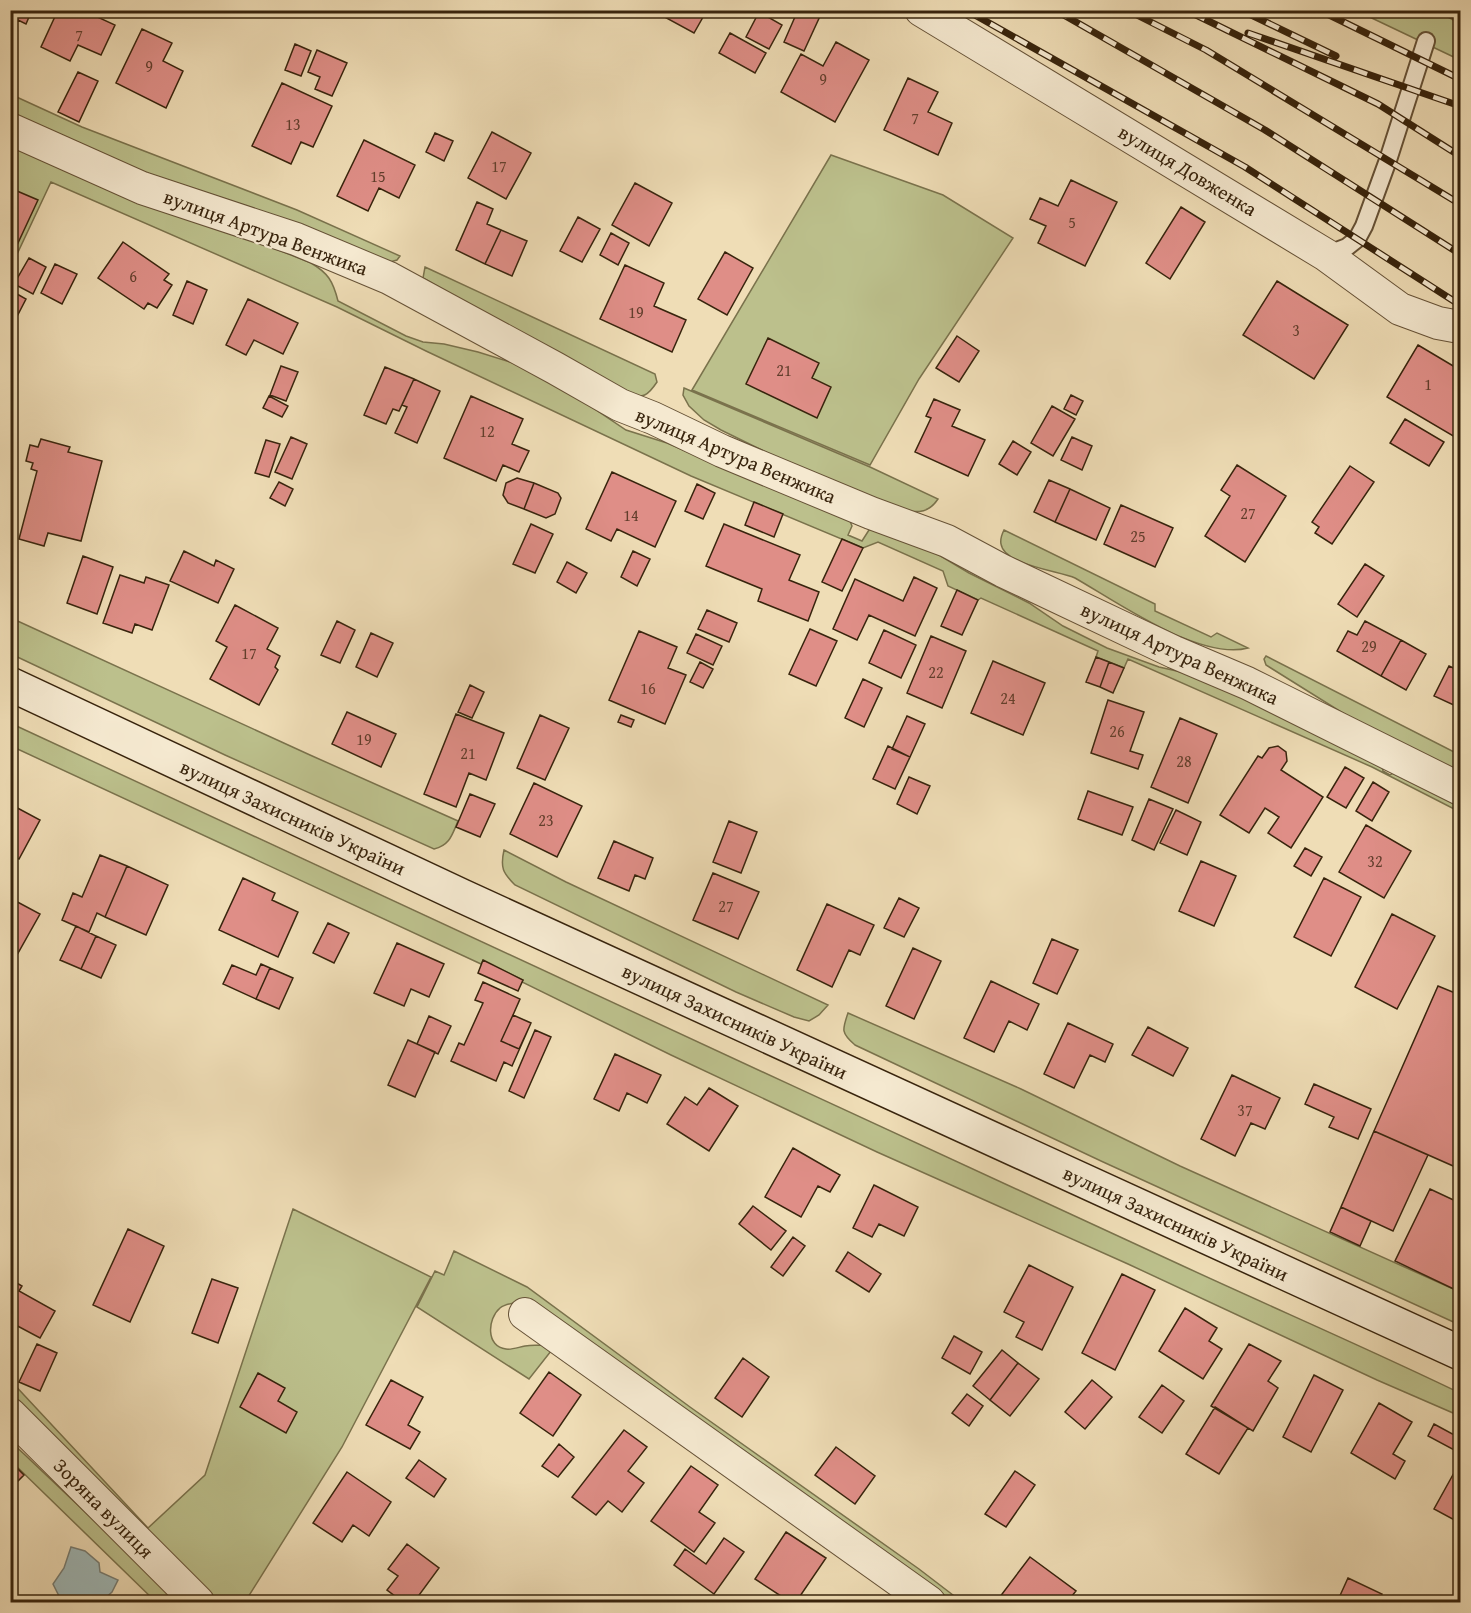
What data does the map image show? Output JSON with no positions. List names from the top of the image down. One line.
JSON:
{"streets":{"street":["вулиця Довженка","вулиця Артура Венжика","вулиця Захисників України","Зоряна вулиця"]},"house_numbers":["7","9","9","7","13","17","15","5","6","19","3","21","1","12","27","14","25","29","17","22","16","24","26","19","21","28","23","32","27","37"]}
